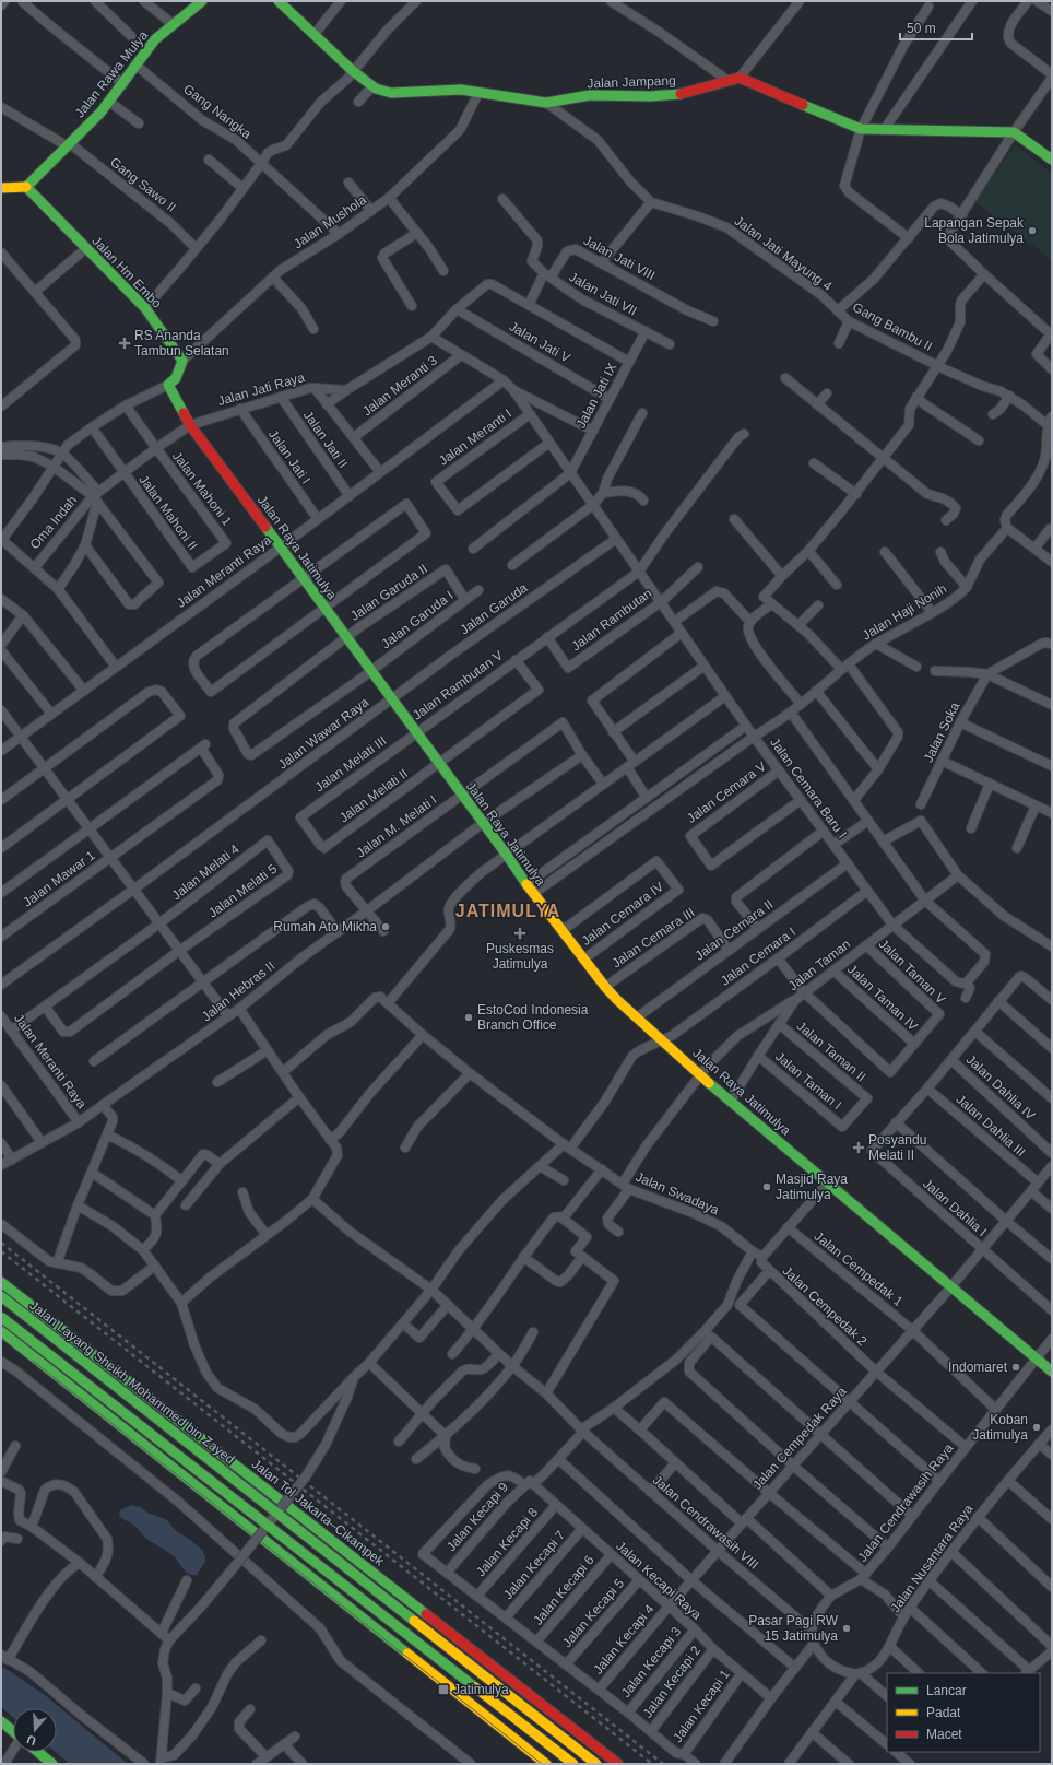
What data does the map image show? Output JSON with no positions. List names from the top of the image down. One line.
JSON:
{"streets":{"main road":["Jalan Rawa Mulya","Jalan Jampang","Jalan Hm Embo","Jalan Raya Jatimulya","Jalan Layang Sheikh Mohammed bin Zayed","Jalan Tol Jakarta–Cikampek"],"street":["Gang Nangka","Gang Sawo II","Jalan Mushola","Jalan Jati Mayung 4","Jalan Jati VIII","Jalan Jati VII","Gang Bambu II","Jalan Jati V","Jalan Meranti 3","Jalan Jati Raya","Jalan Jati IX","Jalan Meranti I","Jalan Jati II","Jalan Jati I","Jalan Mahoni 1","Jalan Mahoni II","Oma Indah","Jalan Meranti Raya","Jalan Garuda II","Jalan Garuda","Jalan Haji Nonih","Jalan Garuda I","Jalan Rambutan","Jalan Rambutan V","Jalan Soka","Jalan Wawar Raya","Jalan Melati III","Jalan Cemara Baru I","Jalan Cemara V","Jalan Melati II","Jalan M. Melati I","Jalan Melati 4","Jalan Mawar 1","Jalan Melati 5","Jalan Cemara IV","Jalan Cemara II","Jalan Cemara III","Jalan Cemara I","Jalan Taman","Jalan Taman V","Jalan Hebras II","Jalan Taman IV","Jalan Taman II","Jalan Taman I","Jalan Dahlia IV","Jalan Dahlia III","Jalan Swadaya","Jalan Dahlia I","Jalan Cempedak 1","Jalan Cempedak 2","Jalan Cempedak Raya","Jalan Cendrawasih Raya","Jalan Kecapi 9","Jalan Cendrawasih VIII","Jalan Kecapi 8","Jalan Nusantara Raya","Jalan Kecapi 7","Jalan Kecapi Raya","Jalan Kecapi 6","Jalan Kecapi 5","Jalan Kecapi 4","Jalan Kecapi 3","Jalan Kecapi 2","Jalan Kecapi 1"]},"crossings":[["Jalan Rawa Mulya","Gang Nangka"],["Jalan Rawa Mulya","Gang Sawo II"],["Jalan Rawa Mulya","Jalan Hm Embo"],["Jalan Jampang","Jalan Mushola"],["Jalan Jampang","Jalan Jati Mayung 4"],["Gang Nangka","Jalan Mushola"],["Jalan Mushola","Jalan Hm Embo"],["Jalan Jati Mayung 4","Gang Bambu II"],["Jalan Jati VIII","Jalan Jati VII"],["Jalan Jati VII","Jalan Jati IX"],["Jalan Jati V","Jalan Jati IX"],["Jalan Jati Raya","Jalan Jati II"],["Jalan Jati Raya","Jalan Jati I"],["Jalan Jati Raya","Jalan Mahoni 1"],["Jalan Jati Raya","Oma Indah"],["Jalan Jati Raya","Jalan Raya Jatimulya"],["Jalan Jati II","Jalan Meranti Raya"],["Jalan Jati I","Jalan Meranti Raya"],["Jalan Mahoni 1","Jalan Mahoni II"],["Jalan Mahoni 1","Oma Indah"],["Jalan Mahoni II","Oma Indah"],["Jalan Raya Jatimulya","Jalan Meranti Raya"],["Jalan Raya Jatimulya","Jalan Garuda II"],["Jalan Raya Jatimulya","Jalan Garuda"],["Jalan Raya Jatimulya","Jalan Garuda I"],["Jalan Raya Jatimulya","Jalan Rambutan V"],["Jalan Raya Jatimulya","Jalan Wawar Raya"],["Jalan Raya Jatimulya","Jalan Melati III"],["Jalan Raya Jatimulya","Jalan Melati II"],["Jalan Raya Jatimulya","Jalan M. Melati I"],["Jalan Raya Jatimulya","Jalan Cemara IV"],["Jalan Raya Jatimulya","Jalan Cemara II"],["Jalan Raya Jatimulya","Jalan Cemara III"],["Jalan Raya Jatimulya","Jalan Cemara I"],["Jalan Raya Jatimulya","Jalan Taman"],["Jalan Raya Jatimulya","Jalan Hebras II"],["Jalan Raya Jatimulya","Jalan Cempedak Raya"],["Jalan Raya Jatimulya","Jalan Cendrawasih Raya"],["Jalan Meranti Raya","Jalan Melati 4"],["Jalan Meranti Raya","Jalan Hebras II"],["Jalan Garuda II","Jalan Garuda I"],["Jalan Garuda","Jalan Wawar Raya"],["Jalan Haji Nonih","Jalan Cemara Baru I"],["Jalan Rambutan","Jalan Rambutan V"],["Jalan Rambutan V","Jalan Melati III"],["Jalan Rambutan V","Jalan Melati II"],["Jalan Melati III","Jalan Melati II"],["Jalan Cemara Baru I","Jalan Cemara V"],["Jalan Cemara Baru I","Jalan Cemara II"],["Jalan Cemara Baru I","Jalan Cemara I"],["Jalan Cemara Baru I","Jalan Taman"],["Jalan M. Melati I","Jalan Hebras II"],["Jalan Melati 4","Jalan Melati 5"],["Jalan Cemara II","Jalan Cemara III"],["Jalan Cemara I","Jalan Swadaya"],["Jalan Taman","Jalan Taman V"],["Jalan Taman","Jalan Taman IV"],["Jalan Taman","Jalan Taman II"],["Jalan Taman","Jalan Taman I"],["Jalan Taman V","Jalan Taman IV"],["Jalan Taman II","Jalan Taman I"],["Jalan Dahlia III","Jalan Cempedak Raya"],["Jalan Swadaya","Jalan Cempedak 2"],["Jalan Swadaya","Jalan Kecapi 9"],["Jalan Dahlia I","Jalan Cempedak Raya"],["Jalan Cempedak 1","Jalan Cempedak Raya"],["Jalan Cempedak 1","Jalan Cendrawasih Raya"],["Jalan Cempedak 2","Jalan Cempedak Raya"],["Jalan Cempedak 2","Jalan Cendrawasih Raya"],["Jalan Cempedak Raya","Jalan Cendrawasih VIII"],["Jalan Cempedak Raya","Jalan Kecapi Raya"],["Jalan Cempedak Raya","Jalan Kecapi 4"],["Jalan Cendrawasih Raya","Jalan Cendrawasih VIII"],["Jalan Cendrawasih Raya","Jalan Nusantara Raya"],["Jalan Kecapi 9","Jalan Cendrawasih VIII"],["Jalan Kecapi 9","Jalan Kecapi Raya"],["Jalan Cendrawasih VIII","Jalan Nusantara Raya"],["Jalan Kecapi 8","Jalan Kecapi Raya"],["Jalan Kecapi 7","Jalan Kecapi Raya"],["Jalan Kecapi Raya","Jalan Kecapi 6"],["Jalan Kecapi Raya","Jalan Kecapi 5"],["Jalan Kecapi Raya","Jalan Kecapi 4"],["Jalan Kecapi Raya","Jalan Kecapi 3"],["Jalan Kecapi Raya","Jalan Kecapi 2"],["Jalan Kecapi Raya","Jalan Kecapi 1"]],"districts":["JATIMULYA"],"places":{"other":["Lapangan Sepak Bola Jatimulya","Rumah Ato Mikha","EstoCod Indonesia Branch Office","Masjid Raya Jatimulya","Indomaret","Koban Jatimulya","Pasar Pagi RW 15 Jatimulya"],"health":["RS Ananda Tambun Selatan","Puskesmas Jatimulya","Posyandu Melati II"],"transit":["Jatimulya"]},"legend":["Lancar","Padat","Macet"],"scale_bar":"50 m","north":"bottom"}
